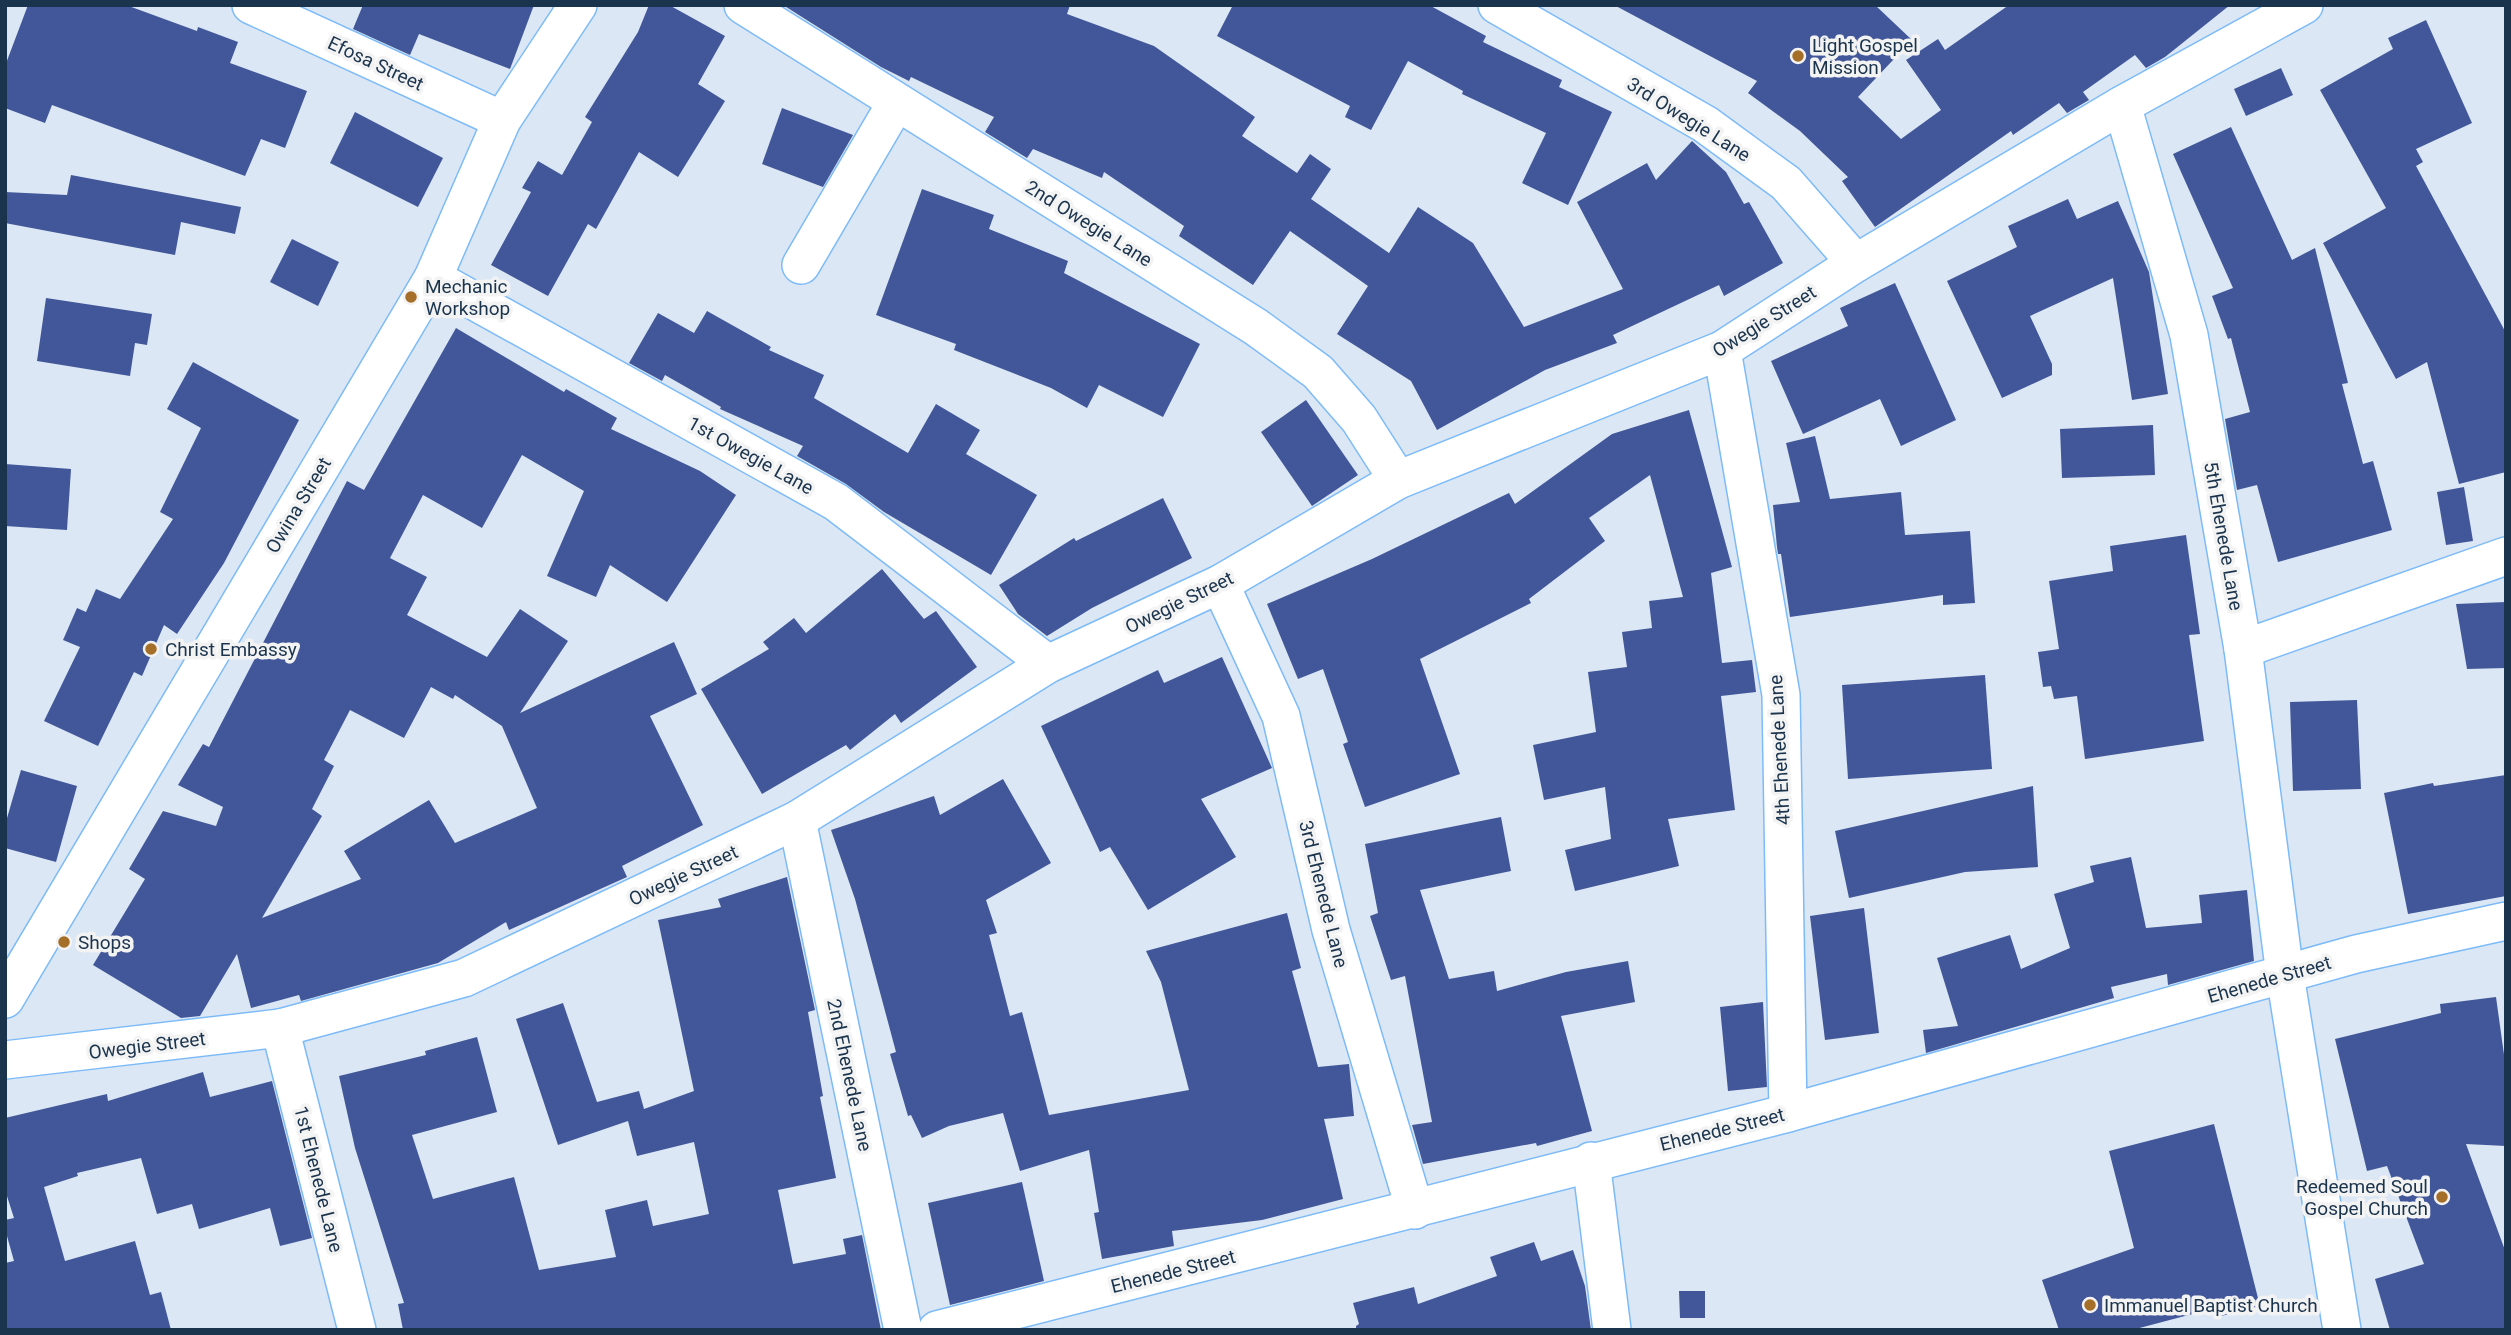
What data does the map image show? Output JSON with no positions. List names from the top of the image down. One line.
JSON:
{"streets":{"street":["Efosa Street","3rd Owegie Lane","2nd Owegie Lane","Owegie Street","1st Owegie Lane","Owina Street","5th Ehenede Lane","4th Ehenede Lane","3rd Ehenede Lane","Ehenede Street","2nd Ehenede Lane","1st Ehenede Lane"]},"crossings":[["Efosa Street","Owina Street"],["3rd Owegie Lane","Owegie Street"],["2nd Owegie Lane","Owegie Street"],["Owegie Street","1st Owegie Lane"],["Owegie Street","5th Ehenede Lane"],["Owegie Street","4th Ehenede Lane"],["Owegie Street","3rd Ehenede Lane"],["Owegie Street","2nd Ehenede Lane"],["Owegie Street","1st Ehenede Lane"],["1st Owegie Lane","Owina Street"],["5th Ehenede Lane","Ehenede Street"],["4th Ehenede Lane","Ehenede Street"],["3rd Ehenede Lane","Ehenede Street"]],"places":["Light Gospel Mission","Mechanic Workshop","Christ Embassy","Shops","Redeemed Soul Gospel Church","Immanuel Baptist Church"]}
